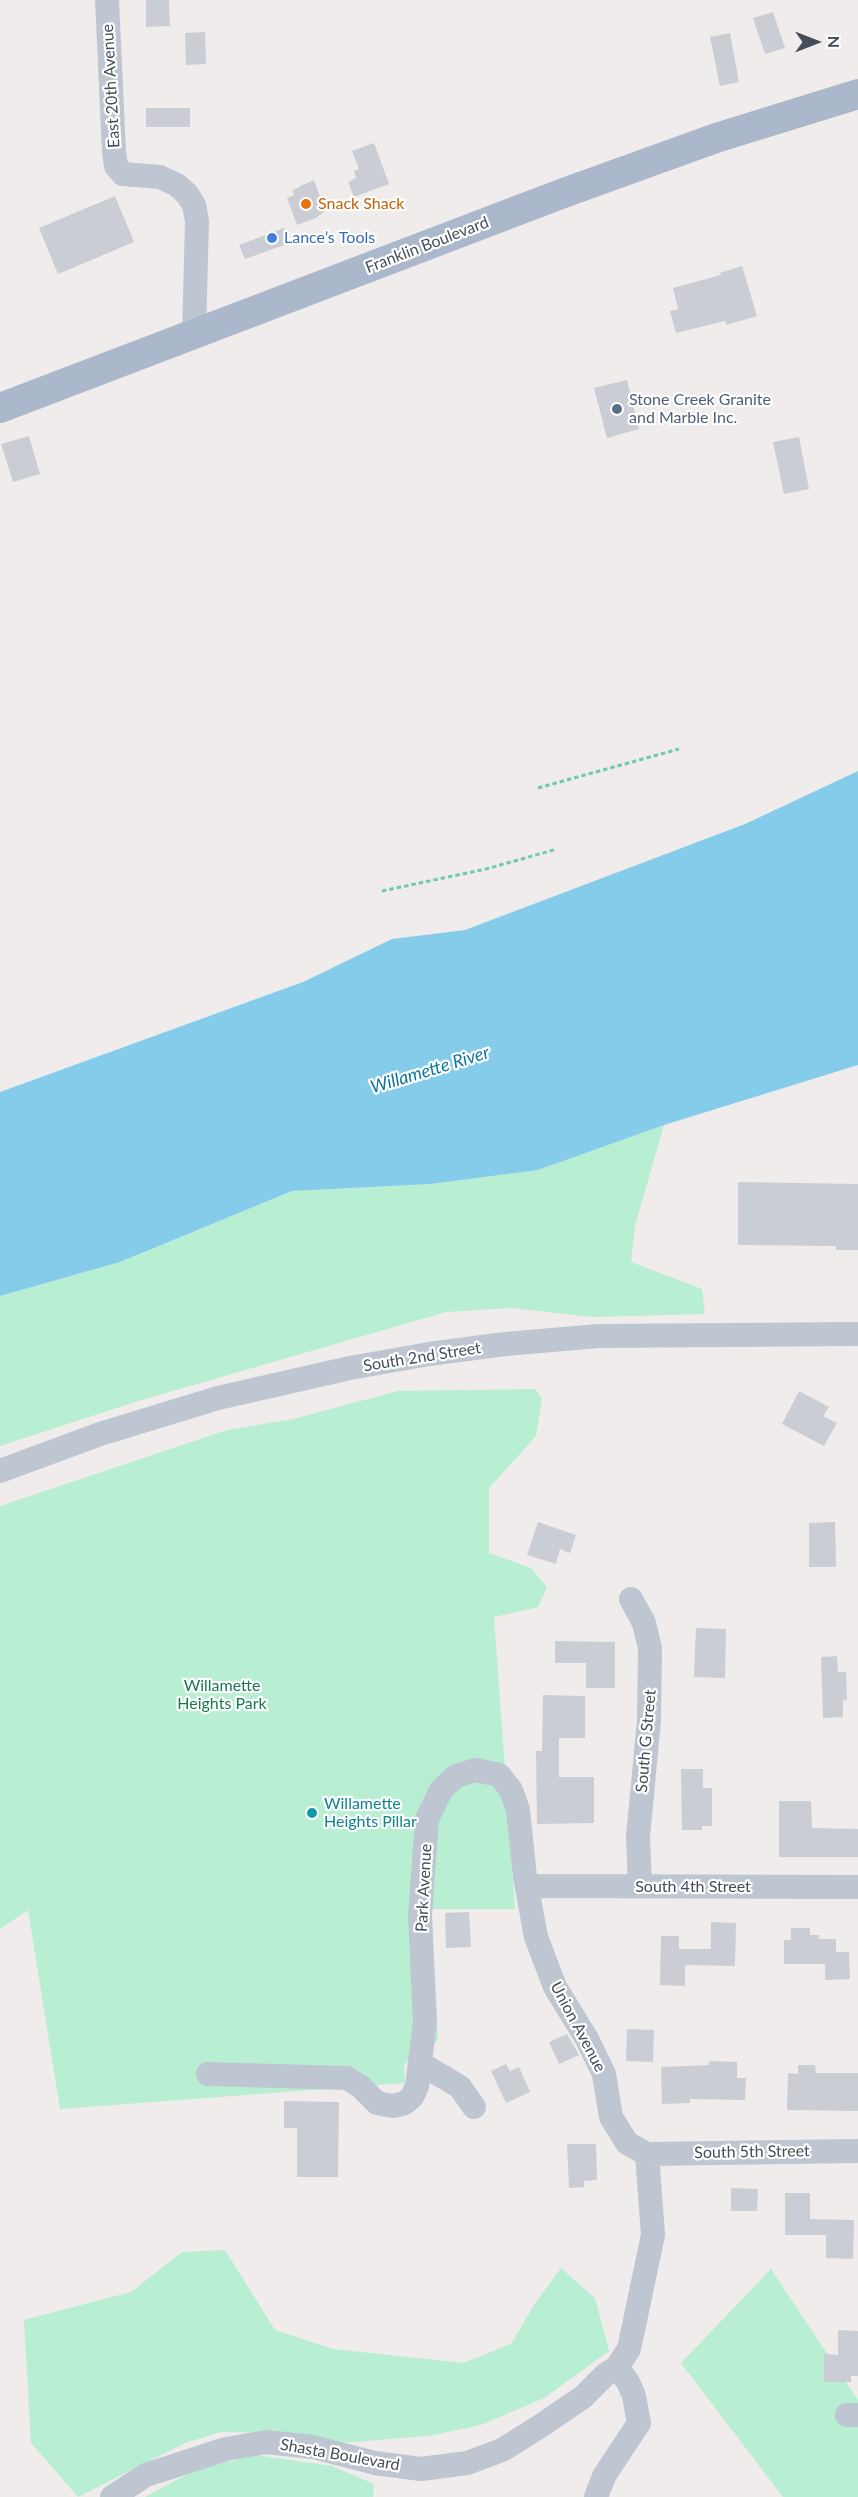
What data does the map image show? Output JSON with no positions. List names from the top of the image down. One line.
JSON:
{"streets":{"main road":["Franklin Boulevard"],"street":["East 20th Avenue","South 2nd Street","South G Street","South 4th Street","Park Avenue","Union Avenue","South 5th Street","Shasta Boulevard"]},"crossings":[["East 20th Avenue","Franklin Boulevard"],["South G Street","South 4th Street"],["South 4th Street","Park Avenue"],["South 4th Street","Union Avenue"],["Park Avenue","Union Avenue"],["Union Avenue","South 5th Street"],["Union Avenue","Shasta Boulevard"],["South 5th Street","Shasta Boulevard"]],"water":["Willamette River"],"parks":["Willamette Heights Park"],"places":["Snack Shack","Lance’s Tools","Stone Creek Granite and Marble Inc.","Willamette Heights Pillar"],"north":"right"}
